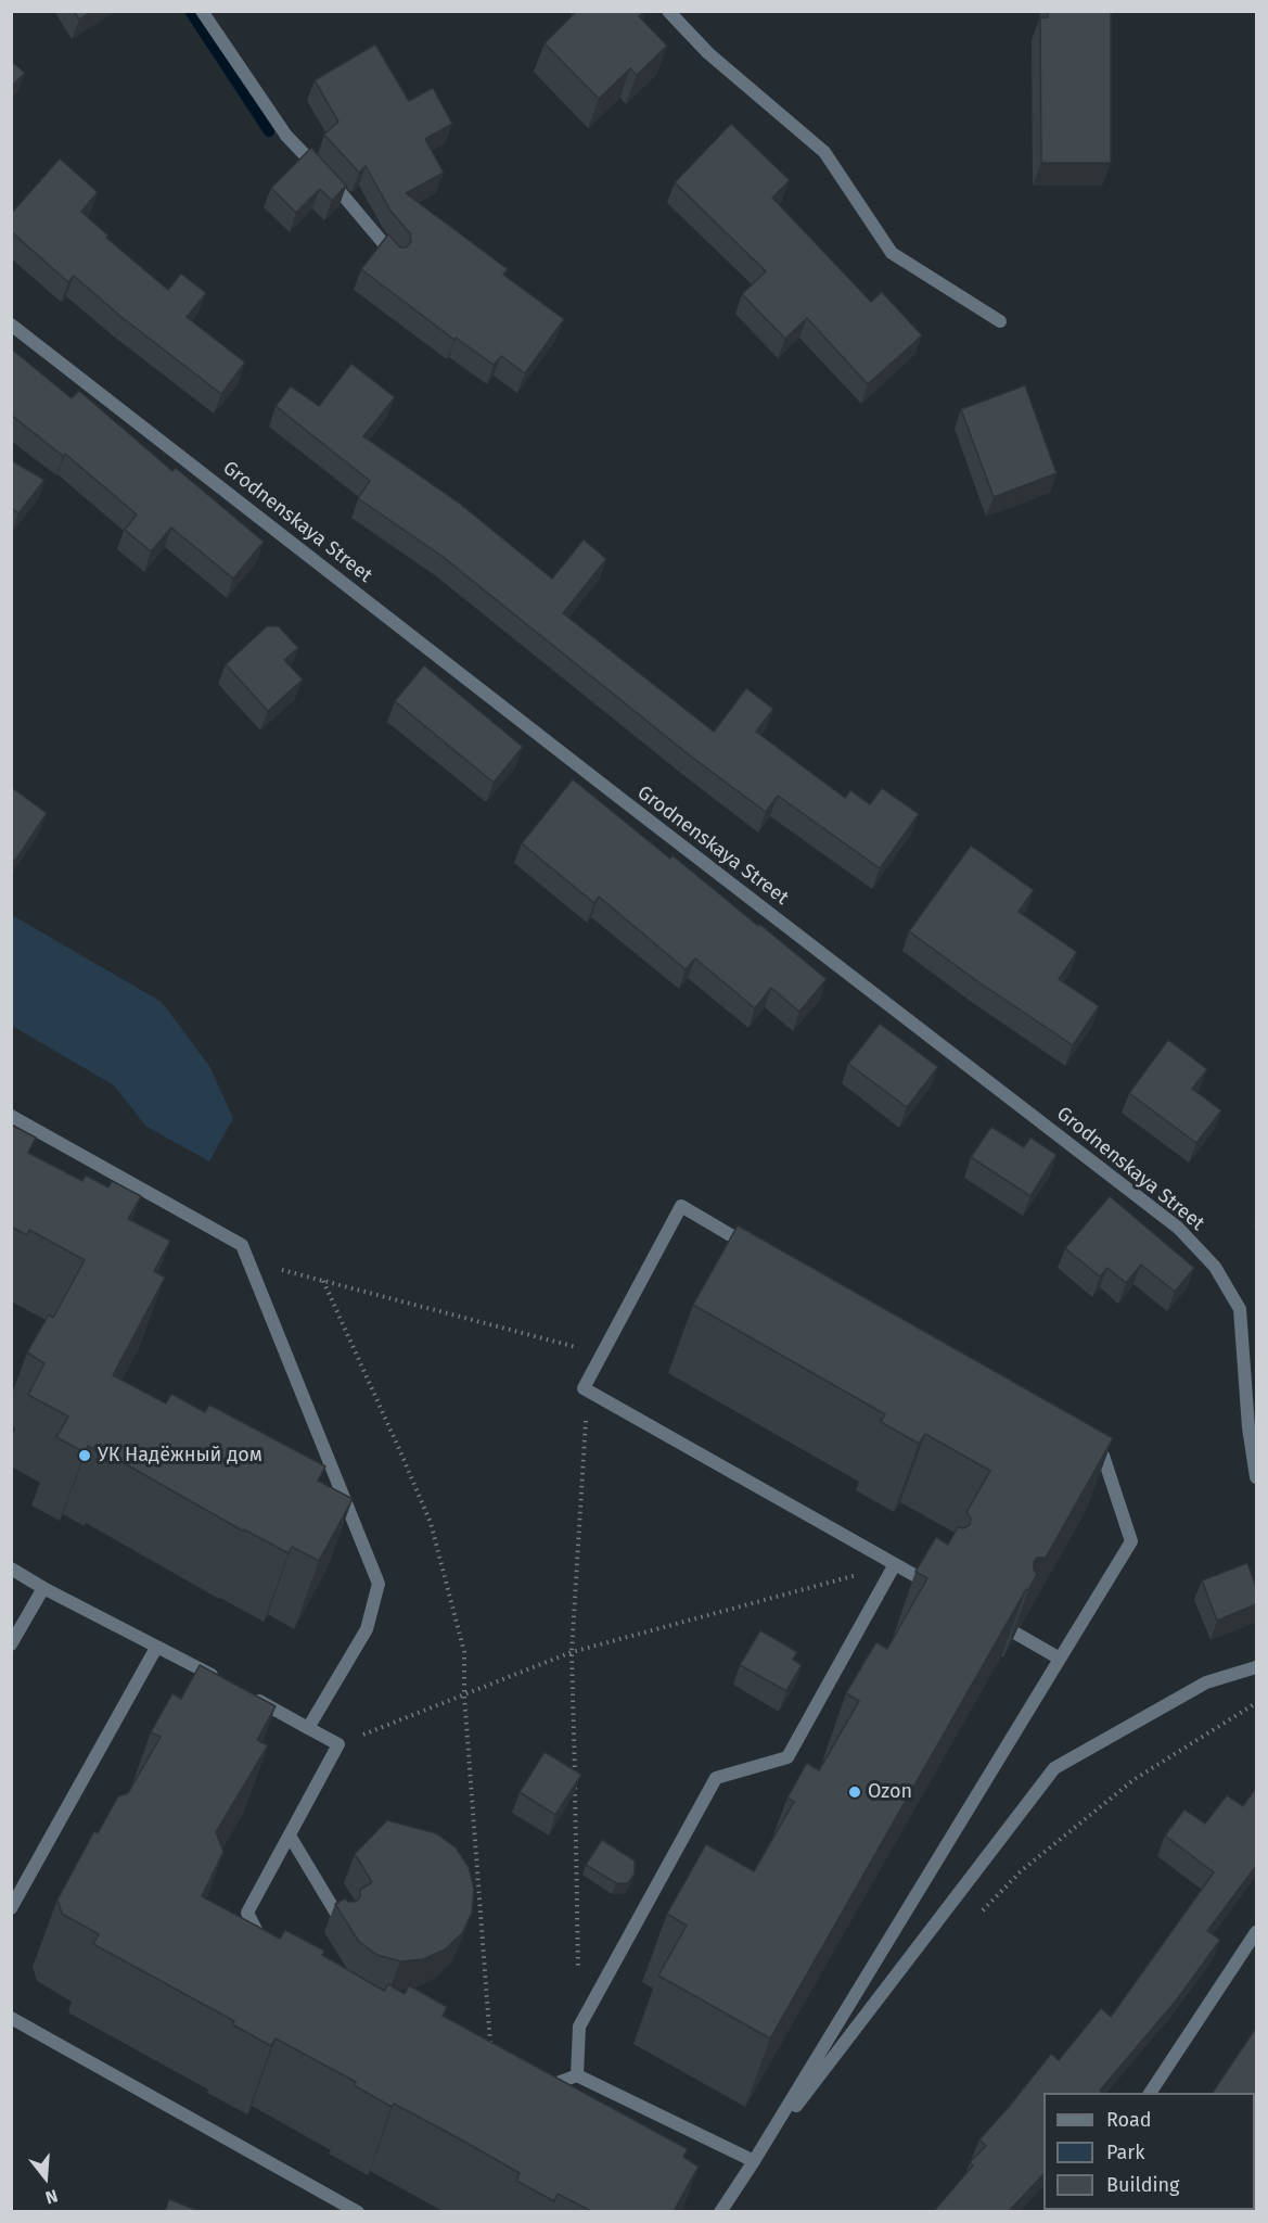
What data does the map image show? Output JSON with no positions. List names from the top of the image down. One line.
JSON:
{"streets":{"street":["Grodnenskaya Street"]},"places":["УК Надёжный дом","Ozon"],"legend":["Road","Park","Building"],"north":"bottom"}
